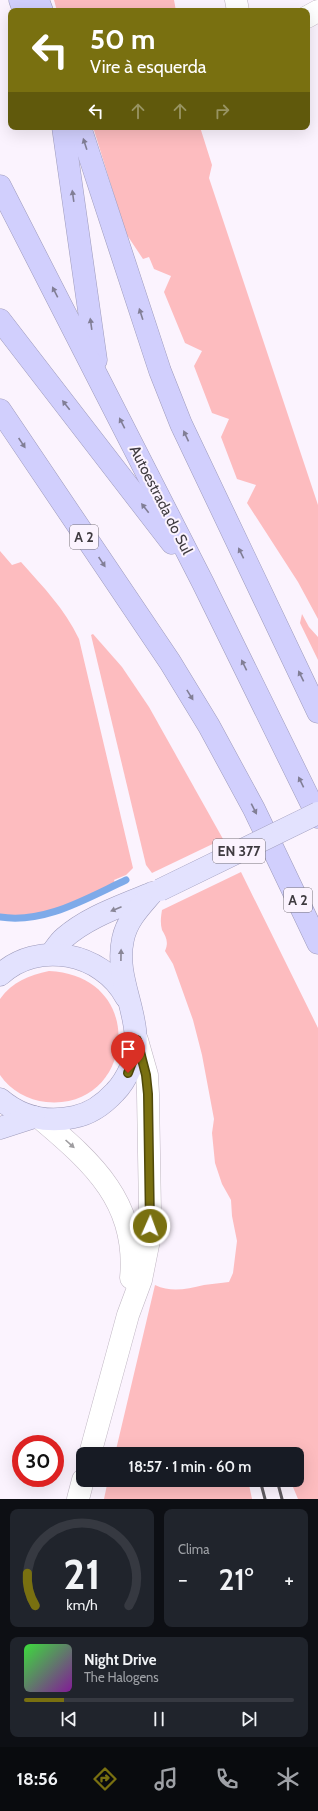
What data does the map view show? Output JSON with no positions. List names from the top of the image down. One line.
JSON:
{"streets":{"highway":["Autoestrada do Sul","A 2"],"main road":["EN 377"]},"page":{"turn":["50 m","Vire à esquerda"],"limit":"30","trip":"18:57 · 1 min · 60 m","tile":"Clima","heat":["−","21°","+"],"song":["Night Drive","The Halogens"],"tabs":"18:56","gauge":["21","km/h"]}}
